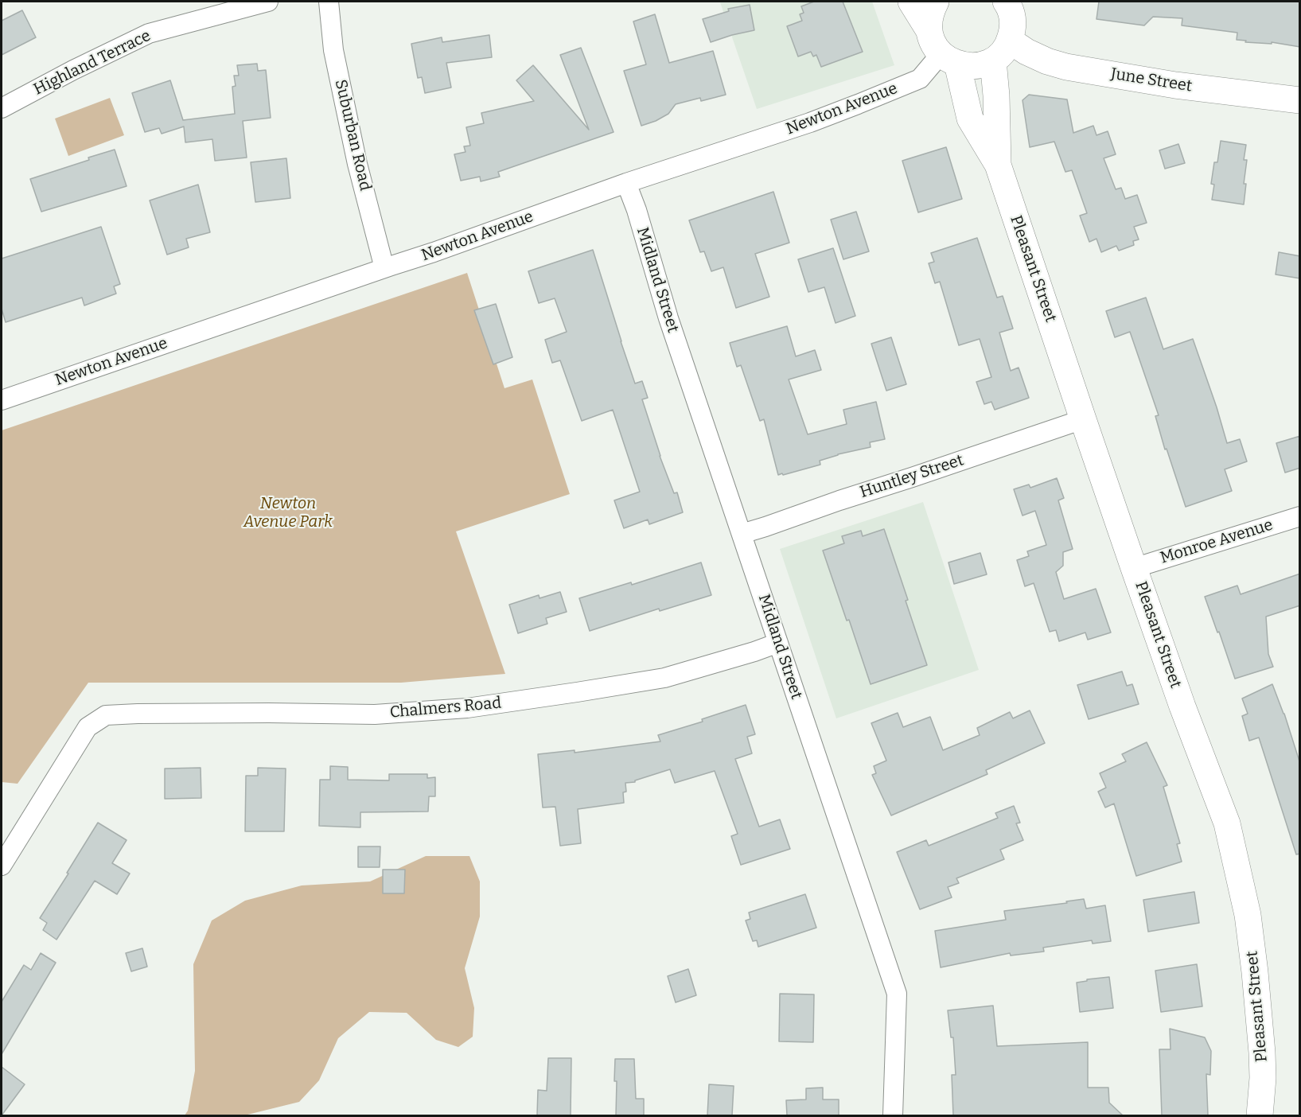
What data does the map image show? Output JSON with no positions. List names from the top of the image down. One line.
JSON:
{"streets":{"main road":["June Street","Pleasant Street"],"street":["Highland Terrace","Newton Avenue","Suburban Road","Midland Street","Huntley Street","Monroe Avenue","Chalmers Road"]},"crossings":[["Newton Avenue","Suburban Road"],["Newton Avenue","Pleasant Street"],["Newton Avenue","Midland Street"],["Pleasant Street","Huntley Street"],["Pleasant Street","Monroe Avenue"],["Midland Street","Huntley Street"],["Midland Street","Chalmers Road"]],"parks":["Newton Avenue Park"]}
